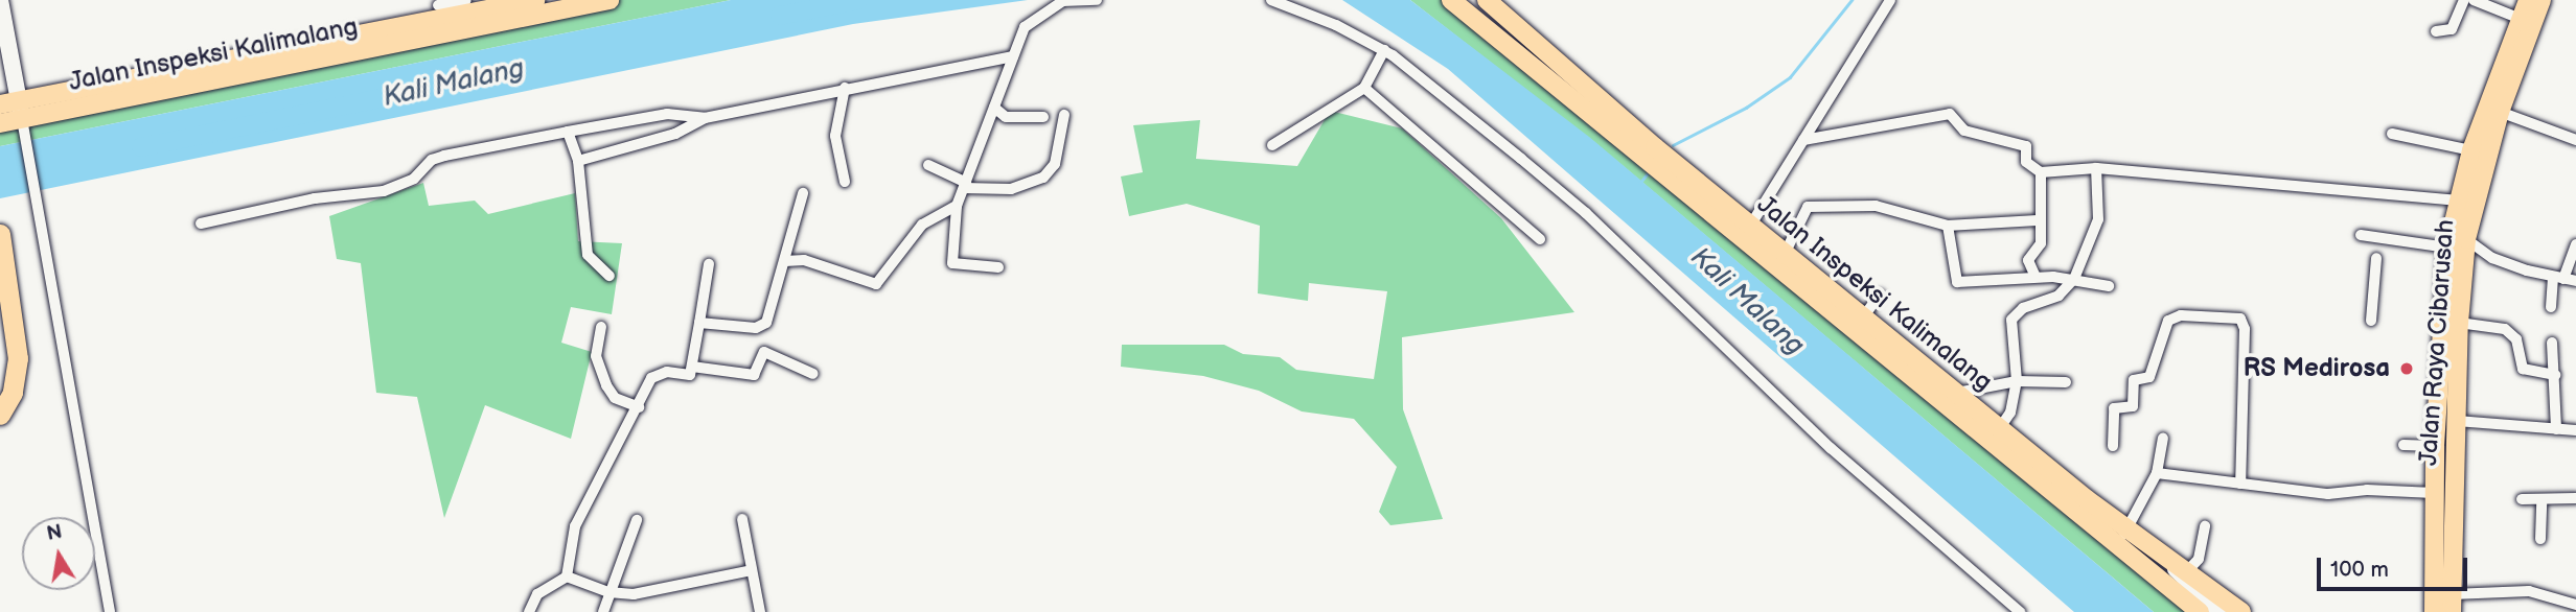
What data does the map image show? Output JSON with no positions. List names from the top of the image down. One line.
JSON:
{"streets":{"main road":["Jalan Inspeksi Kalimalang","Jalan Raya Cibarusah"]},"water":["Kali Malang"],"places":["RS Medirosa"],"scale_bar":"100 m","north":"top"}
